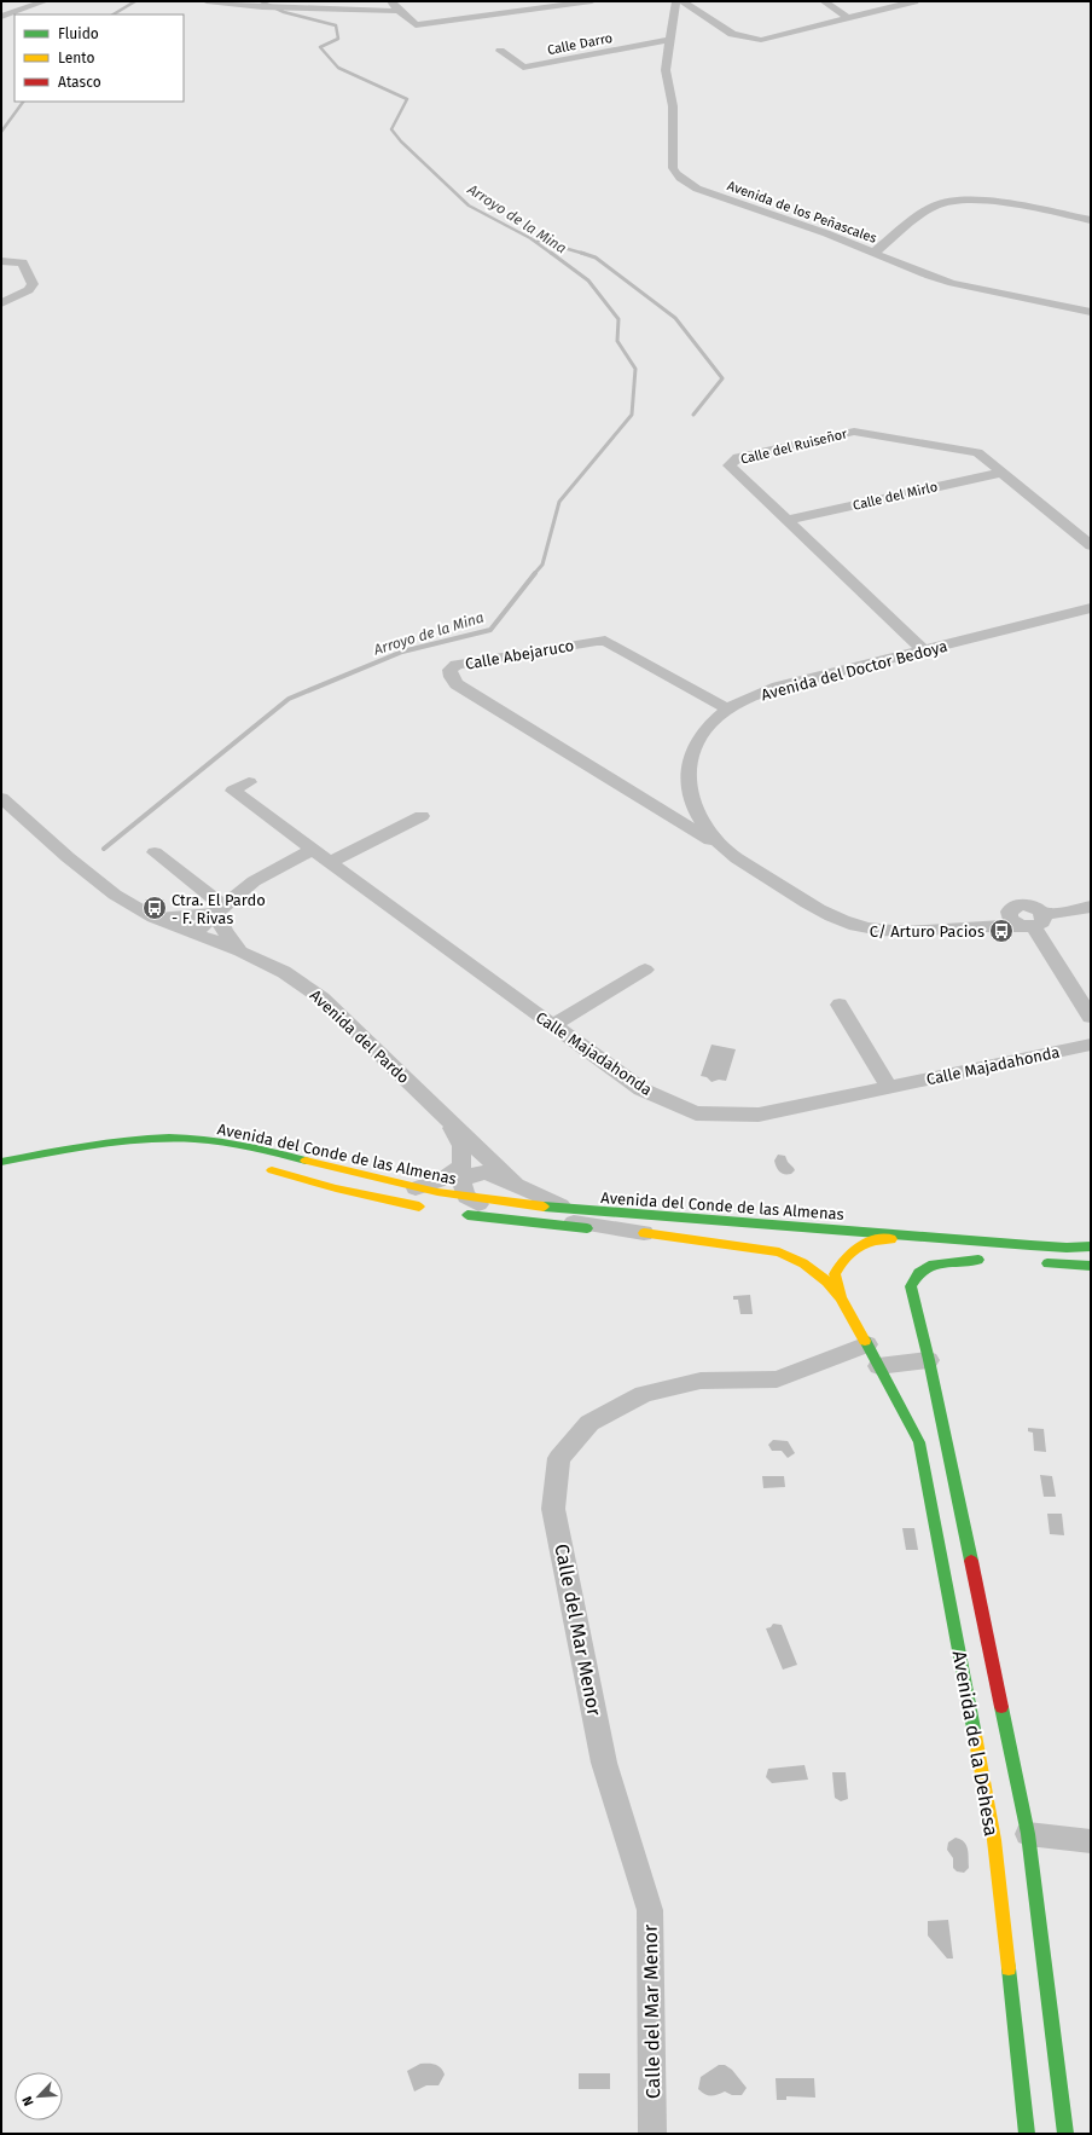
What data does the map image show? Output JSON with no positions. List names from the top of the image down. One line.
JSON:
{"streets":{"street":["Calle Darro","Avenida de los Peñascales","Calle del Ruiseñor","Calle del Mirlo","Calle Abejaruco","Avenida del Doctor Bedoya","Avenida del Pardo","Calle Majadahonda","Avenida del Conde de las Almenas","Calle del Mar Menor","Avenida de la Dehesa"]},"crossings":[["Calle Darro","Avenida de los Peñascales"],["Calle del Ruiseñor","Calle del Mirlo"],["Calle del Ruiseñor","Avenida del Doctor Bedoya"],["Calle Abejaruco","Avenida del Doctor Bedoya"],["Avenida del Conde de las Almenas","Avenida de la Dehesa"],["Calle del Mar Menor","Avenida de la Dehesa"]],"water":["Arroyo de la Mina"],"places":{"bus stop":["Ctra. El Pardo - F. Rivas","C/ Arturo Pacios"]},"legend":["Fluido","Lento","Atasco"],"north":"bottom left"}
